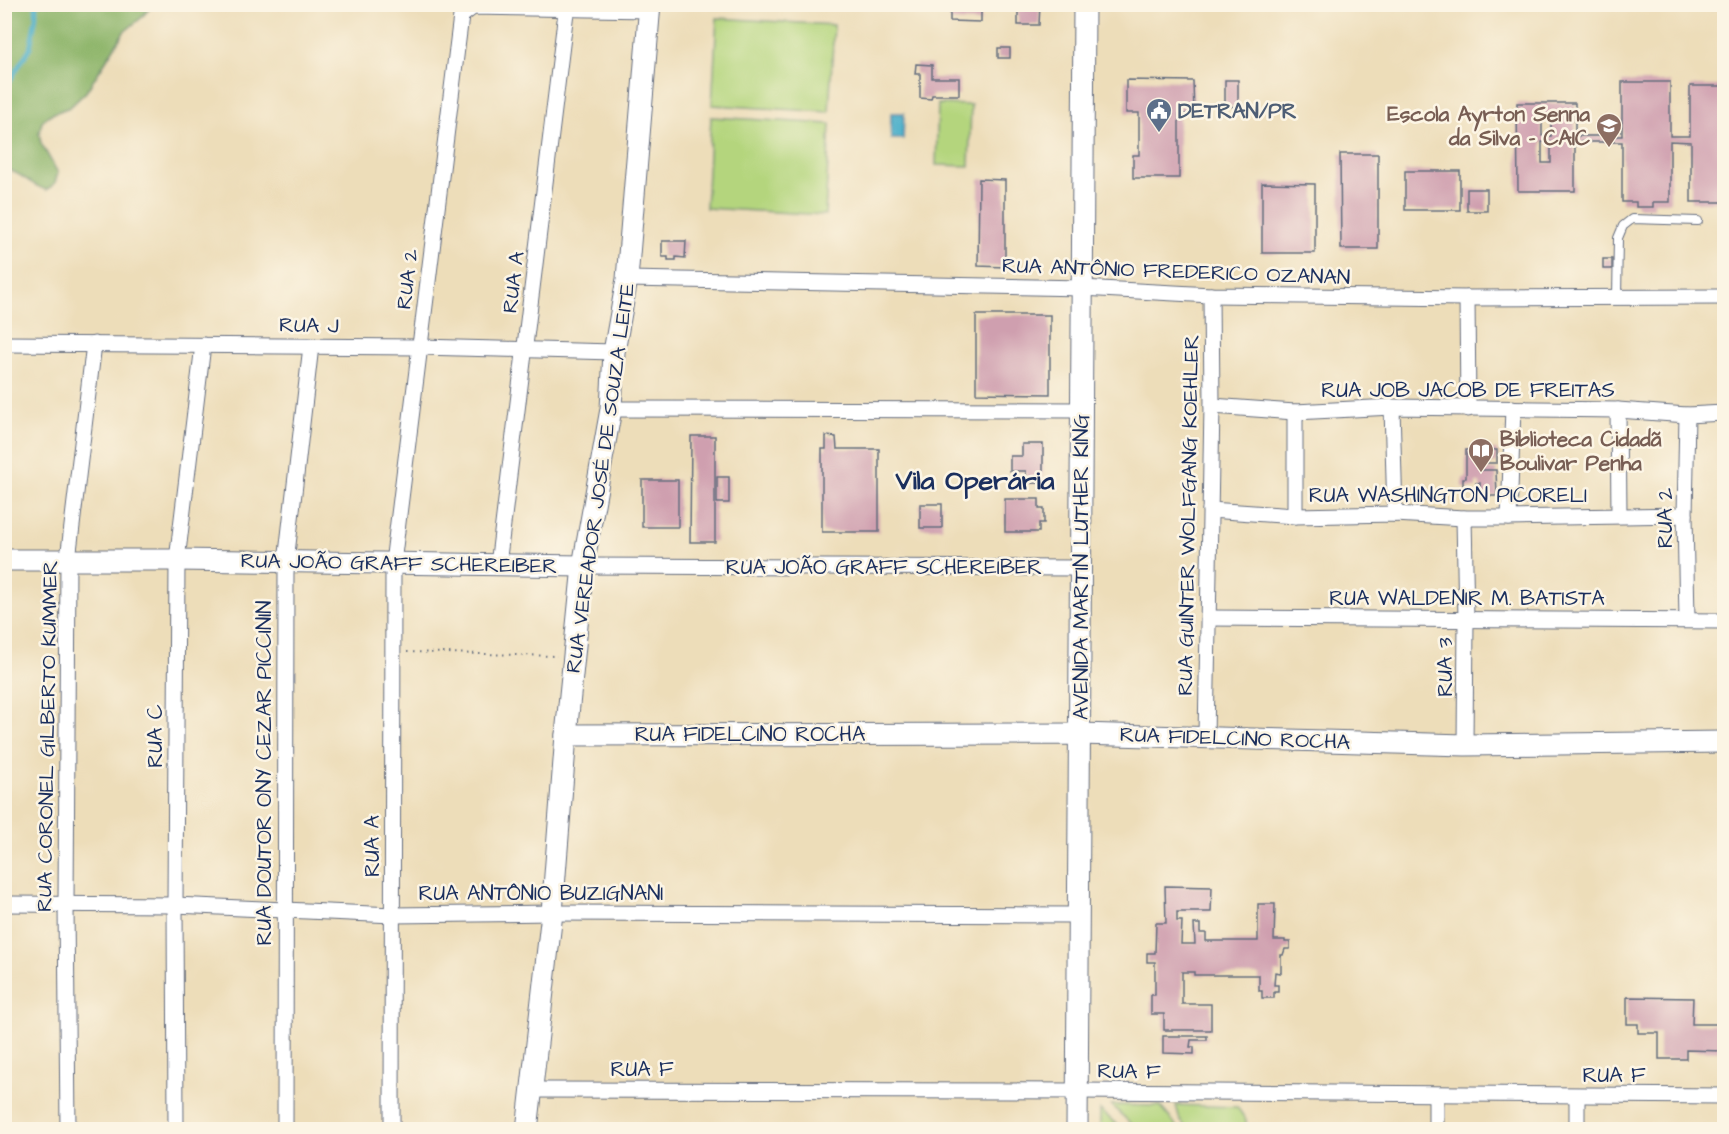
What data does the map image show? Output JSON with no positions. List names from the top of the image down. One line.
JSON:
{"streets":{"street":["RUA ANTÔNIO FREDERICO OZANAN","RUA 2","RUA A","RUA J","RUA JOB JACOB DE FREITAS","RUA VEREADOR JOSÉ DE SOUZA LEITE","RUA WASHINGTON PICORELI","RUA GUINTER WOLFGANG KOEHLER","RUA JOÃO GRAFF SCHEREIBER","AVENIDA MARTIN LUTHER KING","RUA WALDENIR M. BATISTA","RUA 3","RUA FIDELCINO ROCHA","RUA CORONEL GILBERTO KUMMER","RUA C","RUA DOUTOR ONY CEZAR PICCININ","RUA ANTÔNIO BUZIGNANI","RUA F"]},"crossings":[["RUA ANTÔNIO FREDERICO OZANAN","RUA VEREADOR JOSÉ DE SOUZA LEITE"],["RUA ANTÔNIO FREDERICO OZANAN","RUA GUINTER WOLFGANG KOEHLER"],["RUA ANTÔNIO FREDERICO OZANAN","AVENIDA MARTIN LUTHER KING"],["RUA 2","RUA A"],["RUA 2","RUA J"],["RUA 2","RUA JOB JACOB DE FREITAS"],["RUA 2","RUA WASHINGTON PICORELI"],["RUA 2","RUA JOÃO GRAFF SCHEREIBER"],["RUA 2","RUA WALDENIR M. BATISTA"],["RUA A","RUA J"],["RUA A","RUA JOÃO GRAFF SCHEREIBER"],["RUA A","RUA ANTÔNIO BUZIGNANI"],["RUA J","RUA VEREADOR JOSÉ DE SOUZA LEITE"],["RUA J","RUA CORONEL GILBERTO KUMMER"],["RUA J","RUA C"],["RUA J","RUA DOUTOR ONY CEZAR PICCININ"],["RUA JOB JACOB DE FREITAS","RUA GUINTER WOLFGANG KOEHLER"],["RUA VEREADOR JOSÉ DE SOUZA LEITE","RUA JOÃO GRAFF SCHEREIBER"],["RUA VEREADOR JOSÉ DE SOUZA LEITE","RUA FIDELCINO ROCHA"],["RUA VEREADOR JOSÉ DE SOUZA LEITE","RUA ANTÔNIO BUZIGNANI"],["RUA VEREADOR JOSÉ DE SOUZA LEITE","RUA F"],["RUA WASHINGTON PICORELI","RUA GUINTER WOLFGANG KOEHLER"],["RUA WASHINGTON PICORELI","RUA 3"],["RUA GUINTER WOLFGANG KOEHLER","RUA WALDENIR M. BATISTA"],["RUA GUINTER WOLFGANG KOEHLER","RUA FIDELCINO ROCHA"],["RUA JOÃO GRAFF SCHEREIBER","AVENIDA MARTIN LUTHER KING"],["RUA JOÃO GRAFF SCHEREIBER","RUA CORONEL GILBERTO KUMMER"],["RUA JOÃO GRAFF SCHEREIBER","RUA C"],["RUA JOÃO GRAFF SCHEREIBER","RUA DOUTOR ONY CEZAR PICCININ"],["AVENIDA MARTIN LUTHER KING","RUA FIDELCINO ROCHA"],["AVENIDA MARTIN LUTHER KING","RUA ANTÔNIO BUZIGNANI"],["AVENIDA MARTIN LUTHER KING","RUA F"],["RUA WALDENIR M. BATISTA","RUA 3"],["RUA 3","RUA FIDELCINO ROCHA"],["RUA CORONEL GILBERTO KUMMER","RUA ANTÔNIO BUZIGNANI"],["RUA C","RUA ANTÔNIO BUZIGNANI"],["RUA DOUTOR ONY CEZAR PICCININ","RUA ANTÔNIO BUZIGNANI"]],"districts":["Vila Operária"],"places":{"public building":["DETRAN/PR"],"school or university":["Escola Ayrton Senna da Silva - CAIC"],"library":["Biblioteca Cidadã Boulivar Penha"]}}
